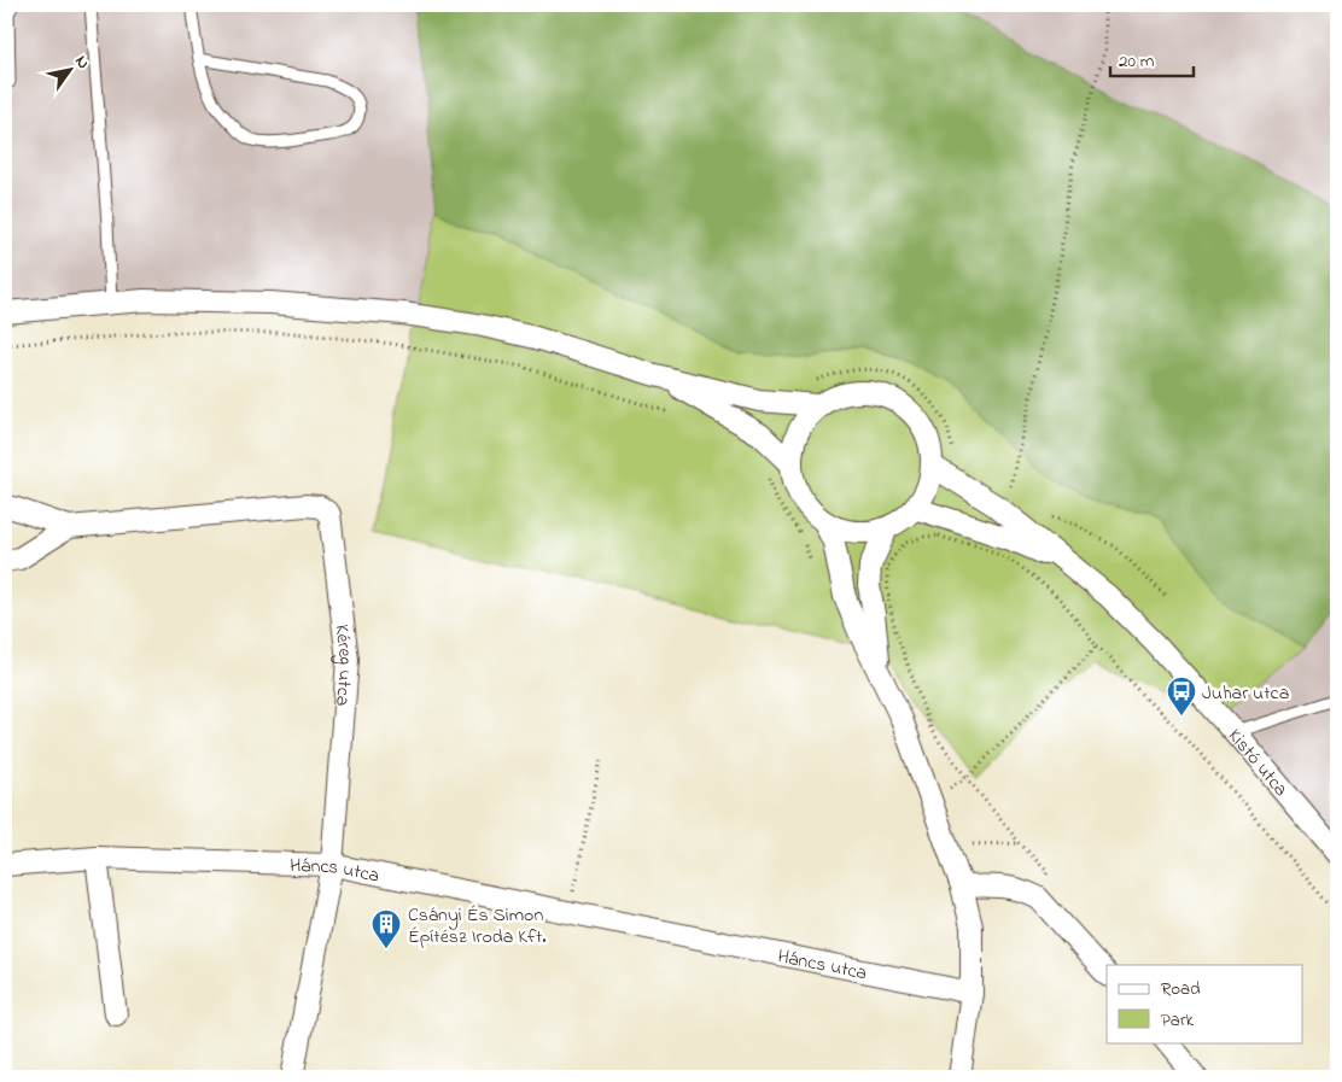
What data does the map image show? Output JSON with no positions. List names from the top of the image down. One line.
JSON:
{"streets":{"street":["Kéreg utca","Kistó utca","Háncs utca"]},"crossings":[["Kéreg utca","Háncs utca"]],"places":{"bus stop":["Juhar utca"],"building":["Csányi És Simon Építész Iroda Kft."]},"legend":["Road","Park"],"scale_bar":"20 m","north":"top right"}
